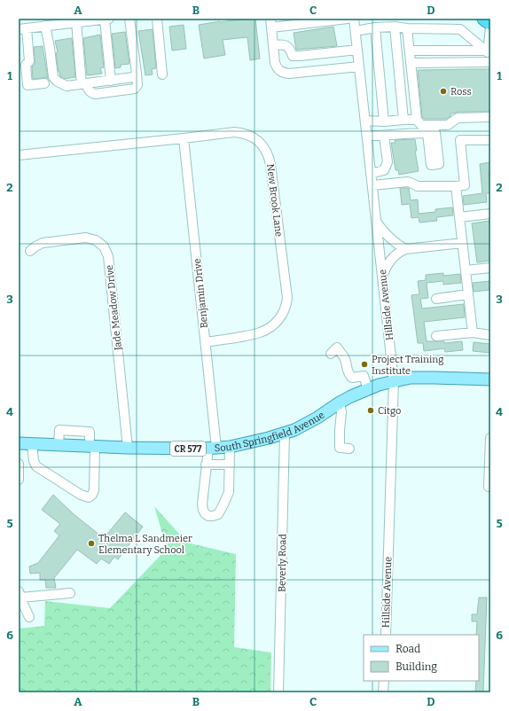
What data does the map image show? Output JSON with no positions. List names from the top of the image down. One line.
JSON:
{"streets":{"main road":["South Springfield Avenue","CR 577"],"street":["New Brook Lane","Benjamin Drive","Hillside Avenue","Jade Meadow Drive","Beverly Road"]},"crossings":[["New Brook Lane","Benjamin Drive"],["Benjamin Drive","South Springfield Avenue"],["Hillside Avenue","South Springfield Avenue"],["Jade Meadow Drive","South Springfield Avenue"],["South Springfield Avenue","Beverly Road"]],"places":["Ross","Project Training Institute","Citgo","Thelma L Sandmeier Elementary School"],"legend":["Road","Building"],"grid":{"columns":["A","B","C","D"],"rows":["1","2","3","4","5","6"]}}
